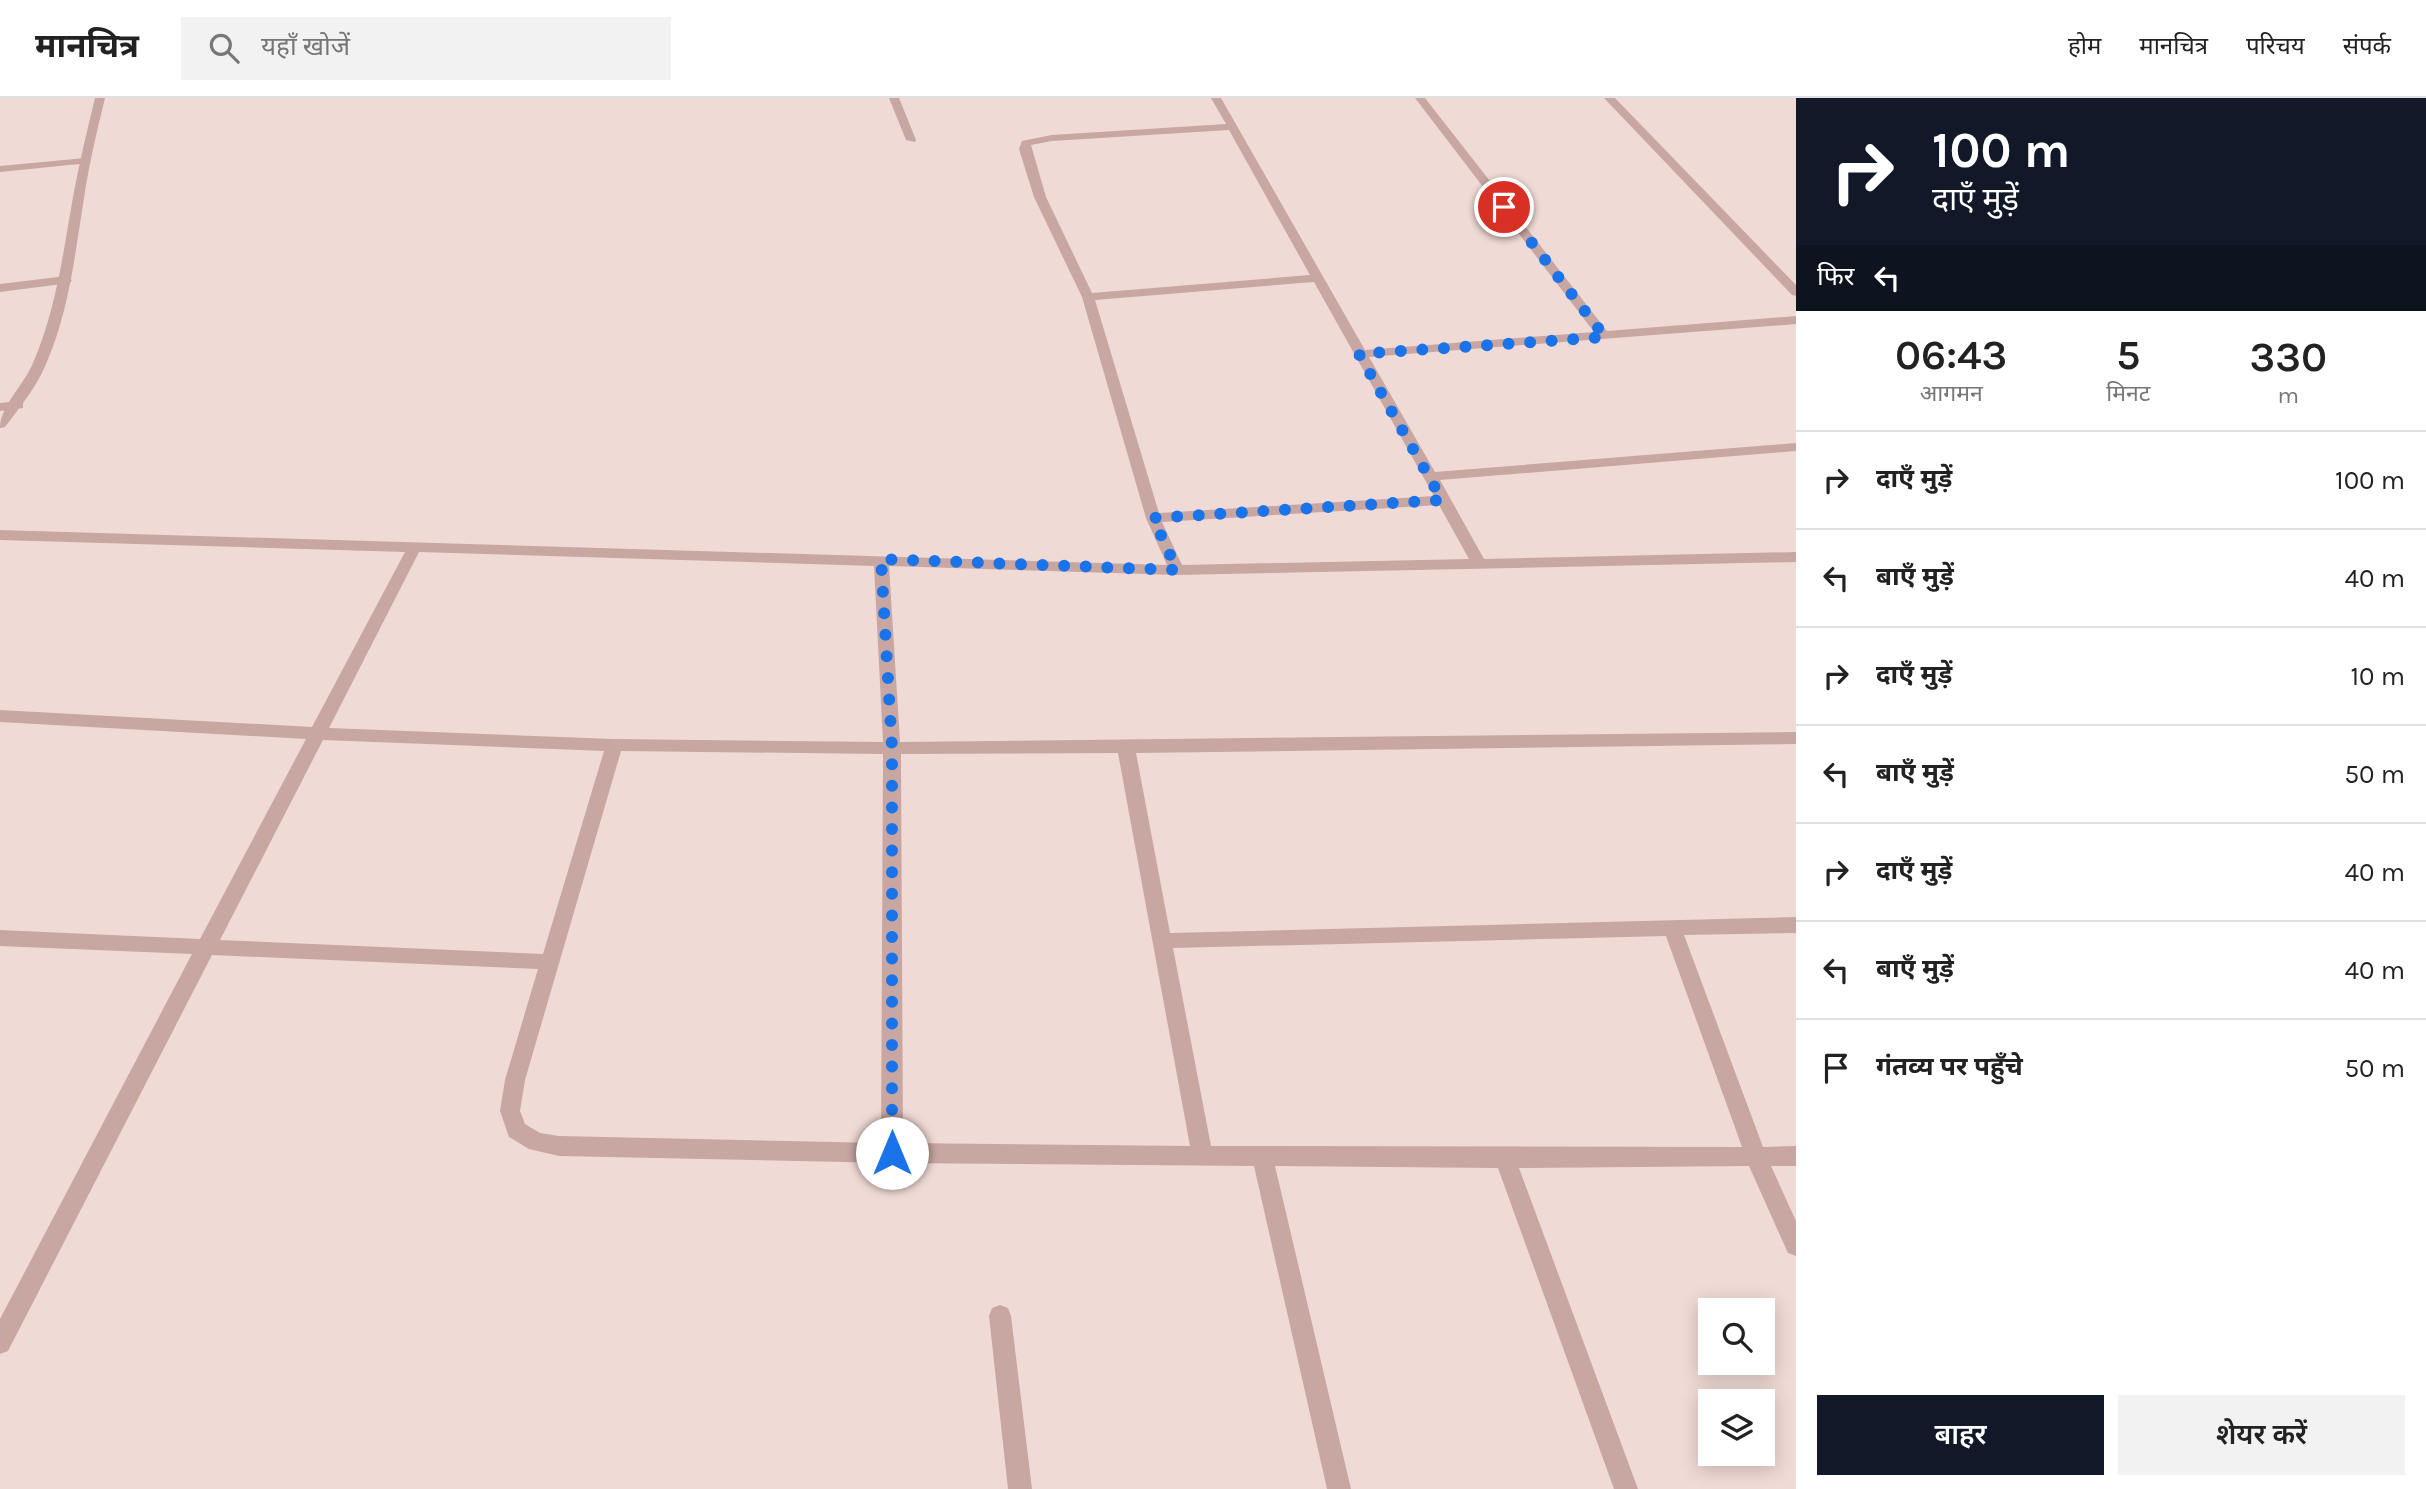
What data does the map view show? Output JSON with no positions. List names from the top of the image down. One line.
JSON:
{"page":{"header":"मानचित्र","search":"यहाँ खोजें","nav":["होम","मानचित्र","परिचय","संपर्क"],"turn":["100 m","दाएँ मुड़ें"],"then":"फिर","eta":["06:43","आगमन","5","मिनट","330","m"],"list":[{"name":"दाएँ मुड़ें","value":"100 m"},{"name":"बाएँ मुड़ें","value":"40 m"},{"name":"दाएँ मुड़ें","value":"10 m"},{"name":"बाएँ मुड़ें","value":"50 m"},{"name":"दाएँ मुड़ें","value":"40 m"},{"name":"बाएँ मुड़ें","value":"40 m"},{"name":"गंतव्य पर पहुँचे","value":"50 m"}],"buttons":["बाहर","शेयर करें"]}}
